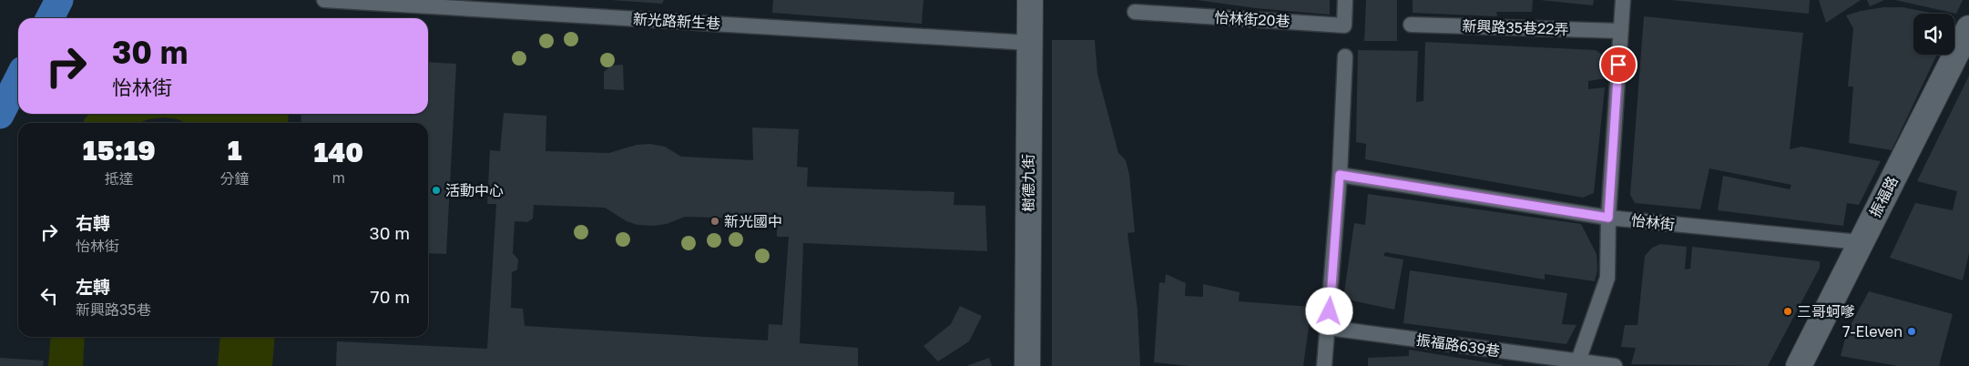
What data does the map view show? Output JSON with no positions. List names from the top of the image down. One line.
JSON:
{"streets":{"street":["樹德九街","振福路"],"lane":["怡林街20巷","新光路新生巷","新興路35巷22弄","怡林街","振福路639巷"]},"crossings":[["新光路新生巷","樹德九街"],["振福路","怡林街"]],"places":["活動中心","新光國中","三哥蚵嗲","7-Eleven"],"page":{"turn":["30 m","怡林街"],"eta":["15:19","抵達","1","分鐘","140","m"],"list":[{"name":"右轉","note":"怡林街","value":"30 m"},{"name":"左轉","note":"新興路35巷","value":"70 m"}]}}
